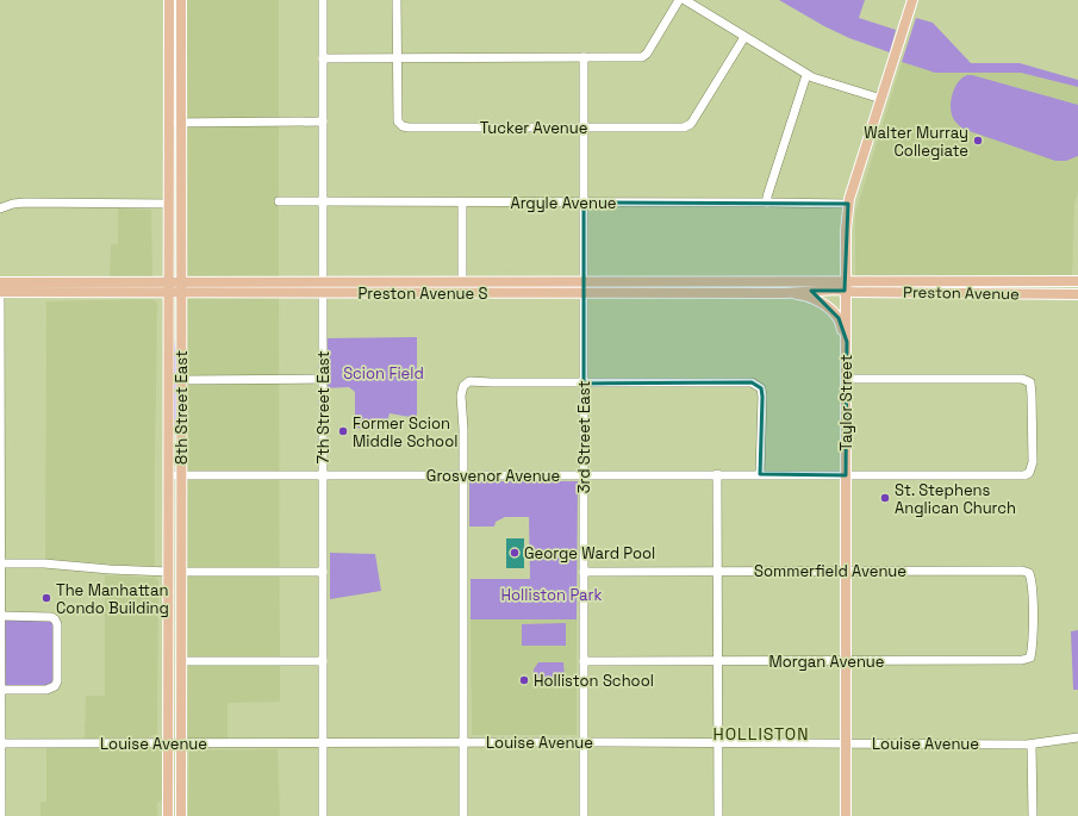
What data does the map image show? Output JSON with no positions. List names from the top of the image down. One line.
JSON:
{"streets":{"main road":["Preston Avenue S","Preston Avenue","Taylor Street","8th Street East"],"street":["Tucker Avenue","Argyle Avenue","7th Street East","3rd Street East","Grosvenor Avenue","Sommerfield Avenue","Morgan Avenue","Louise Avenue"]},"crossings":[["Tucker Avenue","3rd Street East"],["Argyle Avenue","Taylor Street"],["Argyle Avenue","7th Street East"],["Argyle Avenue","3rd Street East"],["Preston Avenue S","Preston Avenue"],["Preston Avenue S","Taylor Street"],["Preston Avenue S","8th Street East"],["Preston Avenue S","7th Street East"],["Preston Avenue S","3rd Street East"],["Preston Avenue","Taylor Street"],["Taylor Street","Grosvenor Avenue"],["Taylor Street","Sommerfield Avenue"],["Taylor Street","Morgan Avenue"],["Taylor Street","Louise Avenue"],["8th Street East","Grosvenor Avenue"],["8th Street East","Louise Avenue"],["7th Street East","Grosvenor Avenue"],["7th Street East","Louise Avenue"],["3rd Street East","Grosvenor Avenue"],["3rd Street East","Sommerfield Avenue"],["3rd Street East","Morgan Avenue"],["3rd Street East","Louise Avenue"],["Sommerfield Avenue","Morgan Avenue"]],"districts":["HOLLISTON"],"parks":["Scion Field","Holliston Park"],"places":["Walter Murray Collegiate","Former Scion Middle School","St. Stephens Anglican Church","George Ward Pool","The Manhattan Condo Building","Holliston School"]}
